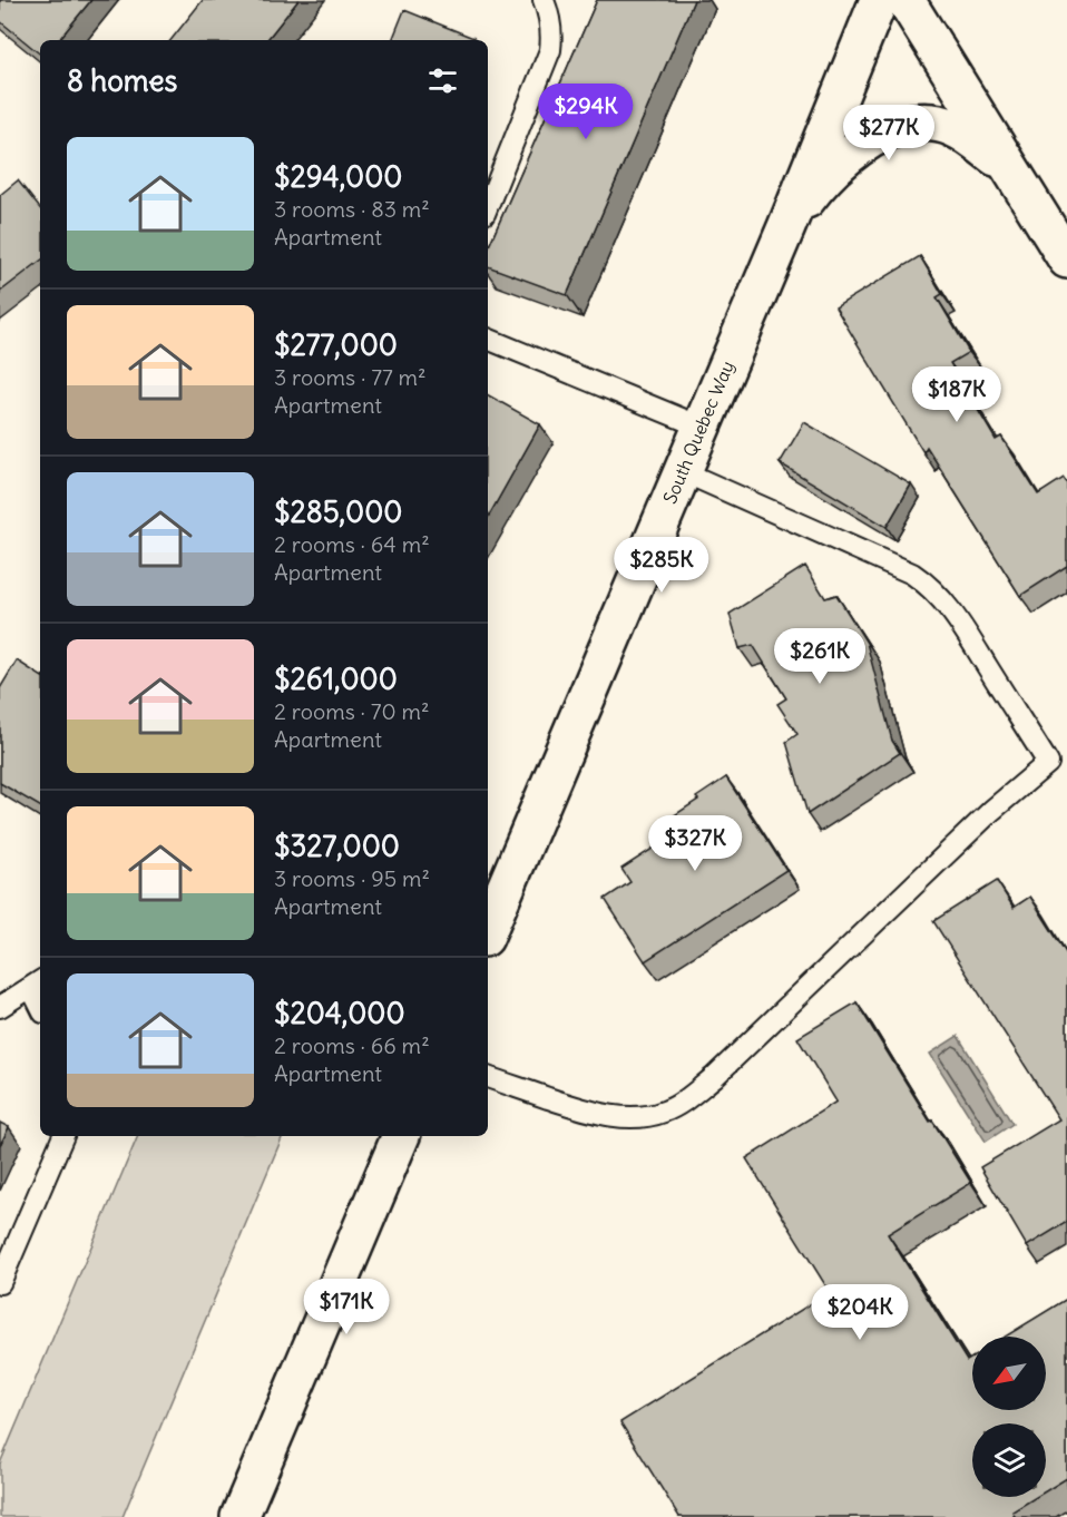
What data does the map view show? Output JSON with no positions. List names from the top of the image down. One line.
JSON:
{"streets":{"street":["South Quebec Way"]},"north":"bottom left","page":{"heading":"8 homes","price":["$294K","$277K","$187K","$285K","$261K","$327K","$171K","$204K"],"list":[{"name":"$294,000","note":"3 rooms · 83 m² · Apartment"},{"name":"$277,000","note":"3 rooms · 77 m² · Apartment"},{"name":"$285,000","note":"2 rooms · 64 m² · Apartment"},{"name":"$261,000","note":"2 rooms · 70 m² · Apartment"},{"name":"$327,000","note":"3 rooms · 95 m² · Apartment"},{"name":"$204,000","note":"2 rooms · 66 m² · Apartment"}]}}
